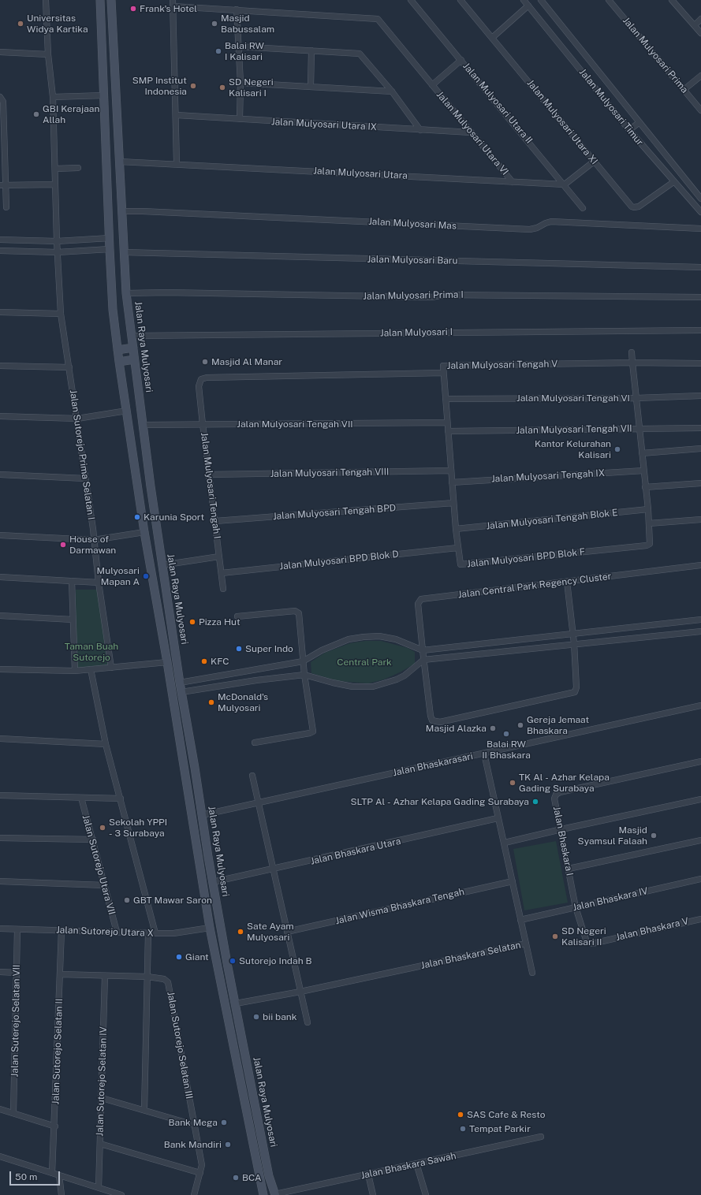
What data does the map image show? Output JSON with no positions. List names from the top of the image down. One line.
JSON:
{"streets":{"main road":["Jalan Raya Mulyosari"],"street":["Jalan Mulyosari Prima","Jalan Mulyosari Utara II","Jalan Mulyosari Timur","Jalan Mulyosari Utara XI","Jalan Mulyosari Utara IX","Jalan Mulyosari Utara VI","Jalan Mulyosari Utara","Jalan Mulyosari Mas","Jalan Mulyosari Baru","Jalan Mulyosari Prima I","Jalan Mulyosari I","Jalan Mulyosari Tengah V","Jalan Mulyosari Tengah VI","Jalan Mulyosari Tengah VII","Jalan Sutorejo Prima Selatan I","Jalan Mulyosari Tengah VIII","Jalan Mulyosari Tengah IX","Jalan Mulyosari Tengah I","Jalan Mulyosari Tengah BPD","Jalan Mulyosari Tengah Blok E","Jalan Mulyosari BPD Blok F","Jalan Mulyosari BPD Blok D","Jalan Central Park Regency Cluster","Jalan Bhaskarasari","Jalan Bhaskara I","Jalan Bhaskara Utara","Jalan Sutorejo Utara VII","Jalan Bhaskara IV","Jalan Wisma Bhaskara Tengah","Jalan Bhaskara V","Jalan Sutorejo Utara X","Jalan Bhaskara Selatan","Jalan Suterejo Selatan VII","Jalan Sutorejo Selatan III","Jalan Sutorejo Selatan II","Jalan Sutorejo Selatan IV","Jalan Bhaskara Sawah"]},"crossings":[["Jalan Mulyosari Utara II","Jalan Mulyosari Utara VI"],["Jalan Mulyosari Utara II","Jalan Mulyosari Utara"],["Jalan Mulyosari Timur","Jalan Mulyosari Utara XI"],["Jalan Mulyosari Utara IX","Jalan Mulyosari Utara VI"],["Jalan Mulyosari Utara VI","Jalan Mulyosari Utara"],["Jalan Mulyosari Utara","Jalan Raya Mulyosari"],["Jalan Mulyosari Mas","Jalan Raya Mulyosari"],["Jalan Mulyosari Baru","Jalan Raya Mulyosari"],["Jalan Mulyosari Prima I","Jalan Raya Mulyosari"],["Jalan Mulyosari I","Jalan Raya Mulyosari"],["Jalan Raya Mulyosari","Jalan Mulyosari Tengah VII"],["Jalan Raya Mulyosari","Jalan Bhaskarasari"],["Jalan Raya Mulyosari","Jalan Bhaskara Utara"],["Jalan Raya Mulyosari","Jalan Bhaskara Selatan"],["Jalan Raya Mulyosari","Jalan Bhaskara Sawah"],["Jalan Mulyosari Tengah V","Jalan Mulyosari Tengah I"],["Jalan Mulyosari Tengah V","Jalan Mulyosari BPD Blok F"],["Jalan Mulyosari Tengah VI","Jalan Mulyosari BPD Blok F"],["Jalan Mulyosari Tengah VII","Jalan Mulyosari Tengah I"],["Jalan Mulyosari Tengah VII","Jalan Mulyosari BPD Blok F"],["Jalan Mulyosari Tengah VIII","Jalan Mulyosari Tengah I"],["Jalan Mulyosari Tengah VIII","Jalan Mulyosari BPD Blok F"],["Jalan Mulyosari Tengah IX","Jalan Mulyosari BPD Blok F"],["Jalan Mulyosari Tengah I","Jalan Mulyosari Tengah BPD"],["Jalan Mulyosari Tengah I","Jalan Mulyosari BPD Blok D"],["Jalan Mulyosari Tengah BPD","Jalan Mulyosari BPD Blok F"],["Jalan Mulyosari Tengah Blok E","Jalan Mulyosari BPD Blok F"],["Jalan Mulyosari BPD Blok F","Jalan Mulyosari BPD Blok D"],["Jalan Bhaskarasari","Jalan Bhaskara Selatan"],["Jalan Bhaskara I","Jalan Bhaskara IV"],["Jalan Bhaskara I","Jalan Bhaskara V"],["Jalan Bhaskara Utara","Jalan Bhaskara Selatan"],["Jalan Sutorejo Utara VII","Jalan Sutorejo Utara X"],["Jalan Bhaskara IV","Jalan Bhaskara Selatan"],["Jalan Wisma Bhaskara Tengah","Jalan Bhaskara Selatan"],["Jalan Sutorejo Utara X","Jalan Suterejo Selatan VII"],["Jalan Sutorejo Utara X","Jalan Sutorejo Selatan II"],["Jalan Sutorejo Selatan III","Jalan Sutorejo Selatan II"],["Jalan Sutorejo Selatan III","Jalan Sutorejo Selatan IV"]],"parks":["Taman Buah Sutorejo","Central Park"],"places":["Frank's Hotel","Universitas Widya Kartika","Masjid Babussalam","Balai RW I Kalisari","SMP Institut Indonesia","SD Negeri Kalisari I","GBI Kerajaan Allah","Masjid Al Manar","Kantor Kelurahan Kalisari","Karunia Sport","House of Darmawan","Mulyosari Mapan A","Pizza Hut","Super Indo","KFC","McDonald's Mulyosari","Gereja Jemaat Bhaskara","Masjid Alazka","Balai RW II Bhaskara","TK Al - Azhar Kelapa Gading Surabaya","SLTP Al - Azhar Kelapa Gading Surabaya","Sekolah YPPI - 3 Surabaya","Masjid Syamsul Falaah","GBT Mawar Saron","Sate Ayam Mulyosari","SD Negeri Kalisari II","Giant","Sutorejo Indah B","bii bank","SAS Cafe & Resto","Bank Mega","Tempat Parkir","Bank Mandiri","BCA"],"scale_bar":"50 m"}
